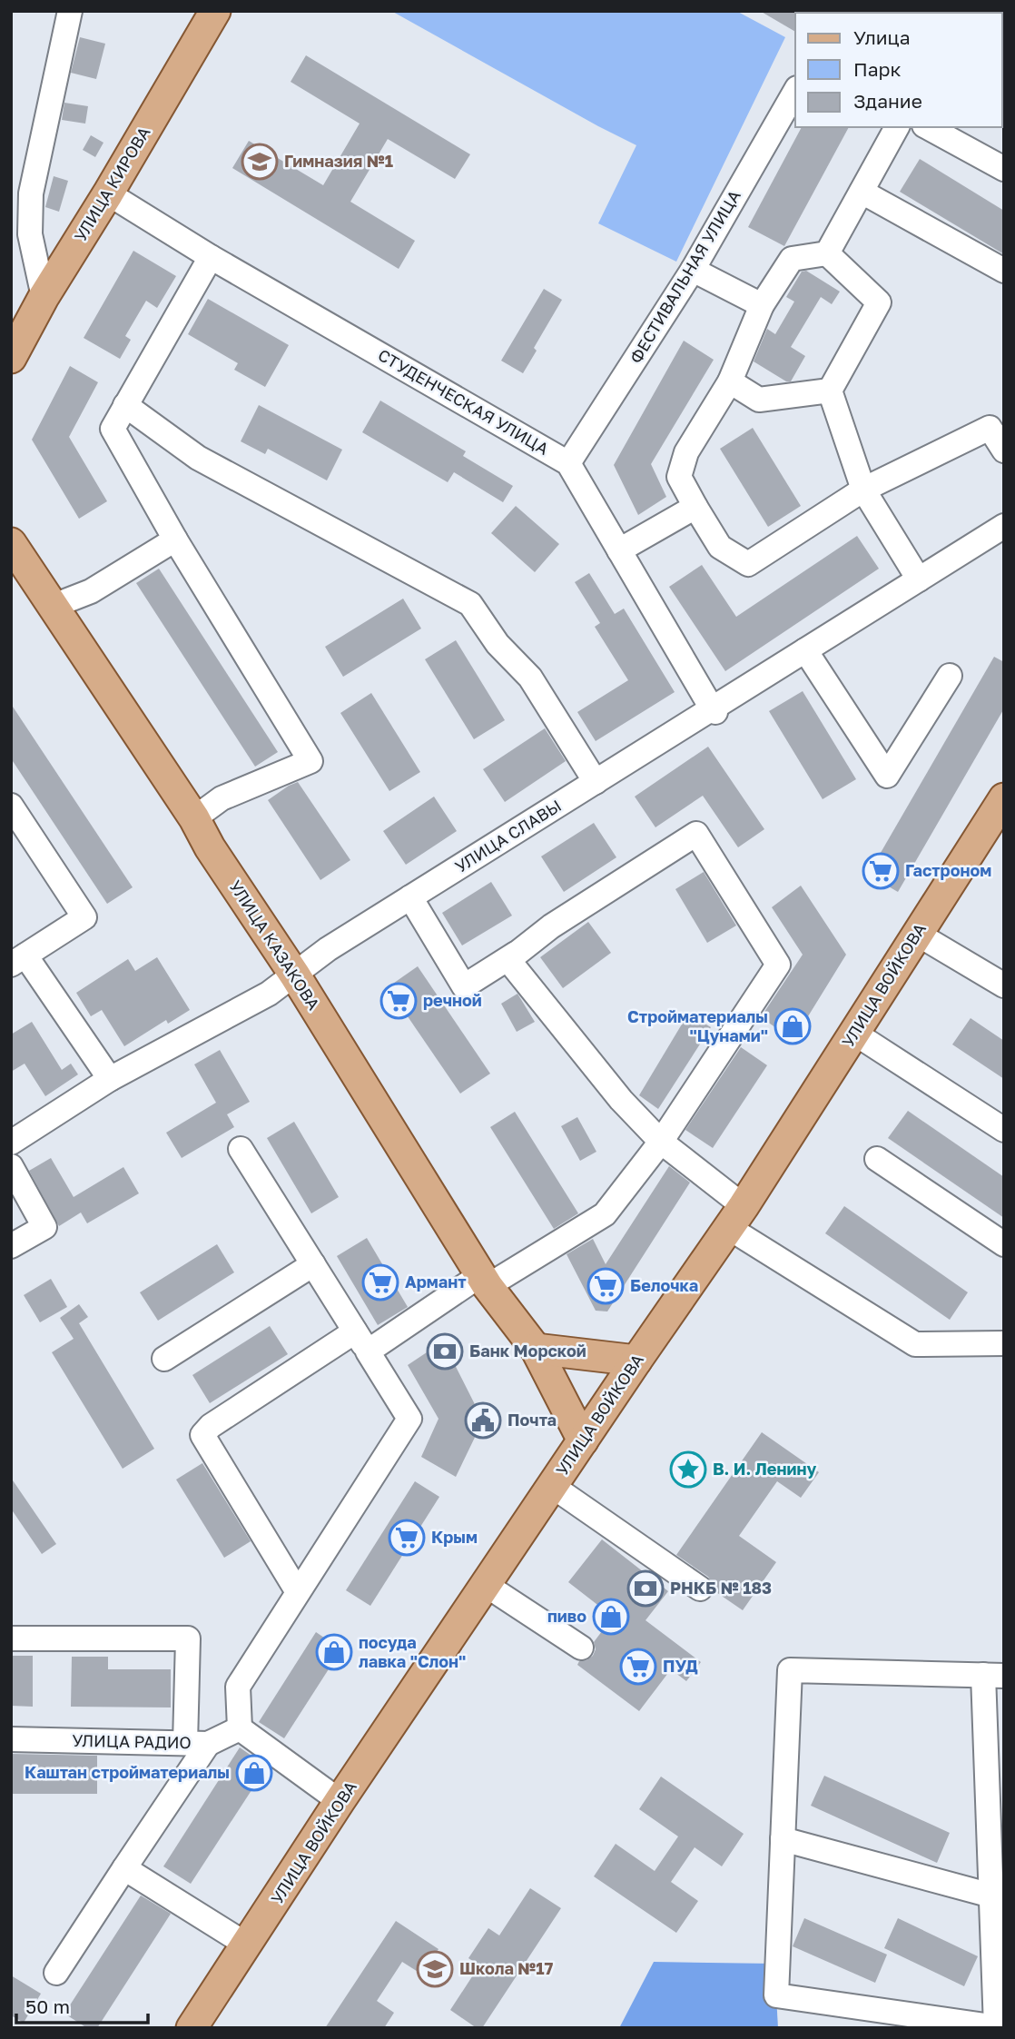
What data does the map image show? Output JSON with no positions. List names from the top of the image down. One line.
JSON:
{"streets":{"main road":["УЛИЦА КИРОВА","УЛИЦА КАЗАКОВА","УЛИЦА ВОЙКОВА"],"street":["ФЕСТИВАЛЬНАЯ УЛИЦА","СТУДЕНЧЕСКАЯ УЛИЦА","УЛИЦА СЛАВЫ","УЛИЦА РАДИО"]},"crossings":[["УЛИЦА КИРОВА","СТУДЕНЧЕСКАЯ УЛИЦА"],["ФЕСТИВАЛЬНАЯ УЛИЦА","СТУДЕНЧЕСКАЯ УЛИЦА"],["СТУДЕНЧЕСКАЯ УЛИЦА","УЛИЦА СЛАВЫ"],["УЛИЦА СЛАВЫ","УЛИЦА КАЗАКОВА"],["УЛИЦА КАЗАКОВА","УЛИЦА ВОЙКОВА"]],"places":{"school or university":["Гимназия №1","Школа №17"],"supermarket":["Гастроном","речной","Армант","Белочка","Крым","ПУД"],"shop":["Стройматериалы \"Цунами\"","пиво","посуда лавка \"Слон\"","Каштан стройматериалы"],"bank":["Банк Морской","РНКБ № 183"],"public building":["Почта"],"place":["В. И. Ленину"]},"legend":["Улица","Парк","Здание"],"scale_bar":"50 m"}
